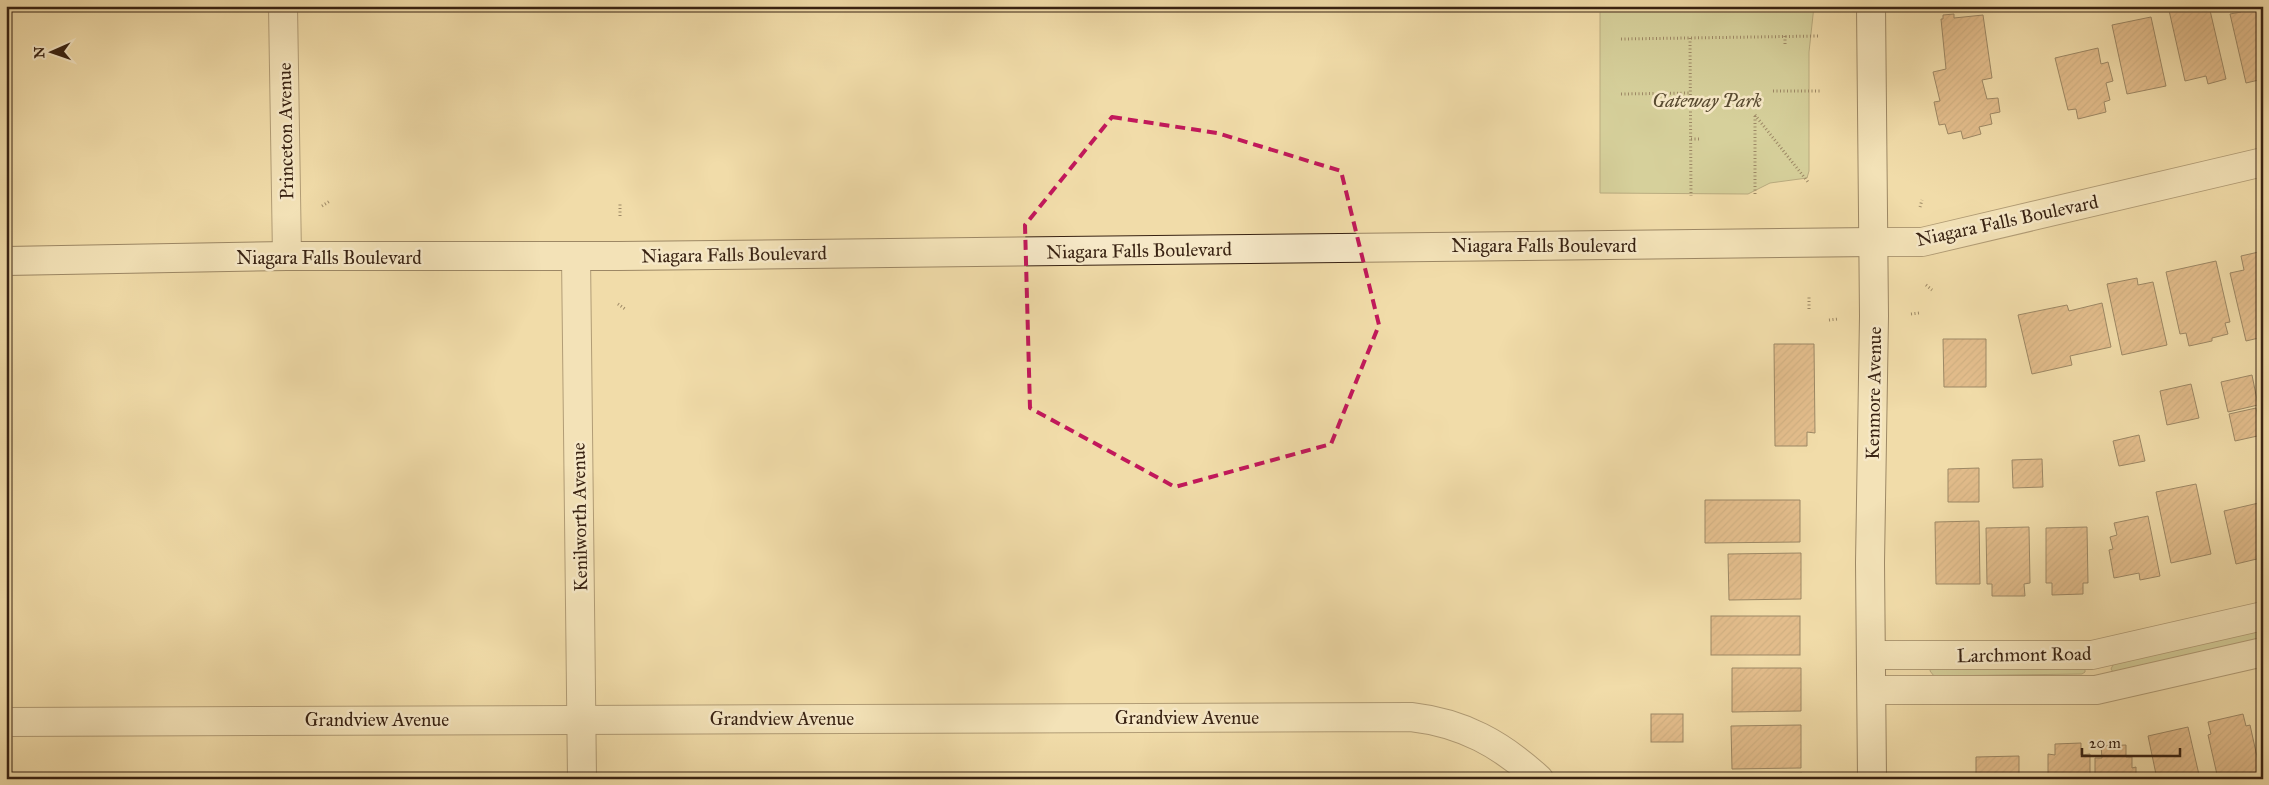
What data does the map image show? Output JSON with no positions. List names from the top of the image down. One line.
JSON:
{"streets":{"street":["Princeton Avenue","Niagara Falls Boulevard","Kenmore Avenue","Kenilworth Avenue","Larchmont Road","Grandview Avenue"]},"crossings":[["Princeton Avenue","Niagara Falls Boulevard"],["Niagara Falls Boulevard","Kenmore Avenue"],["Niagara Falls Boulevard","Kenilworth Avenue"],["Kenmore Avenue","Larchmont Road"],["Kenilworth Avenue","Grandview Avenue"]],"parks":["Gateway Park"],"scale_bar":"20 m","north":"left"}
